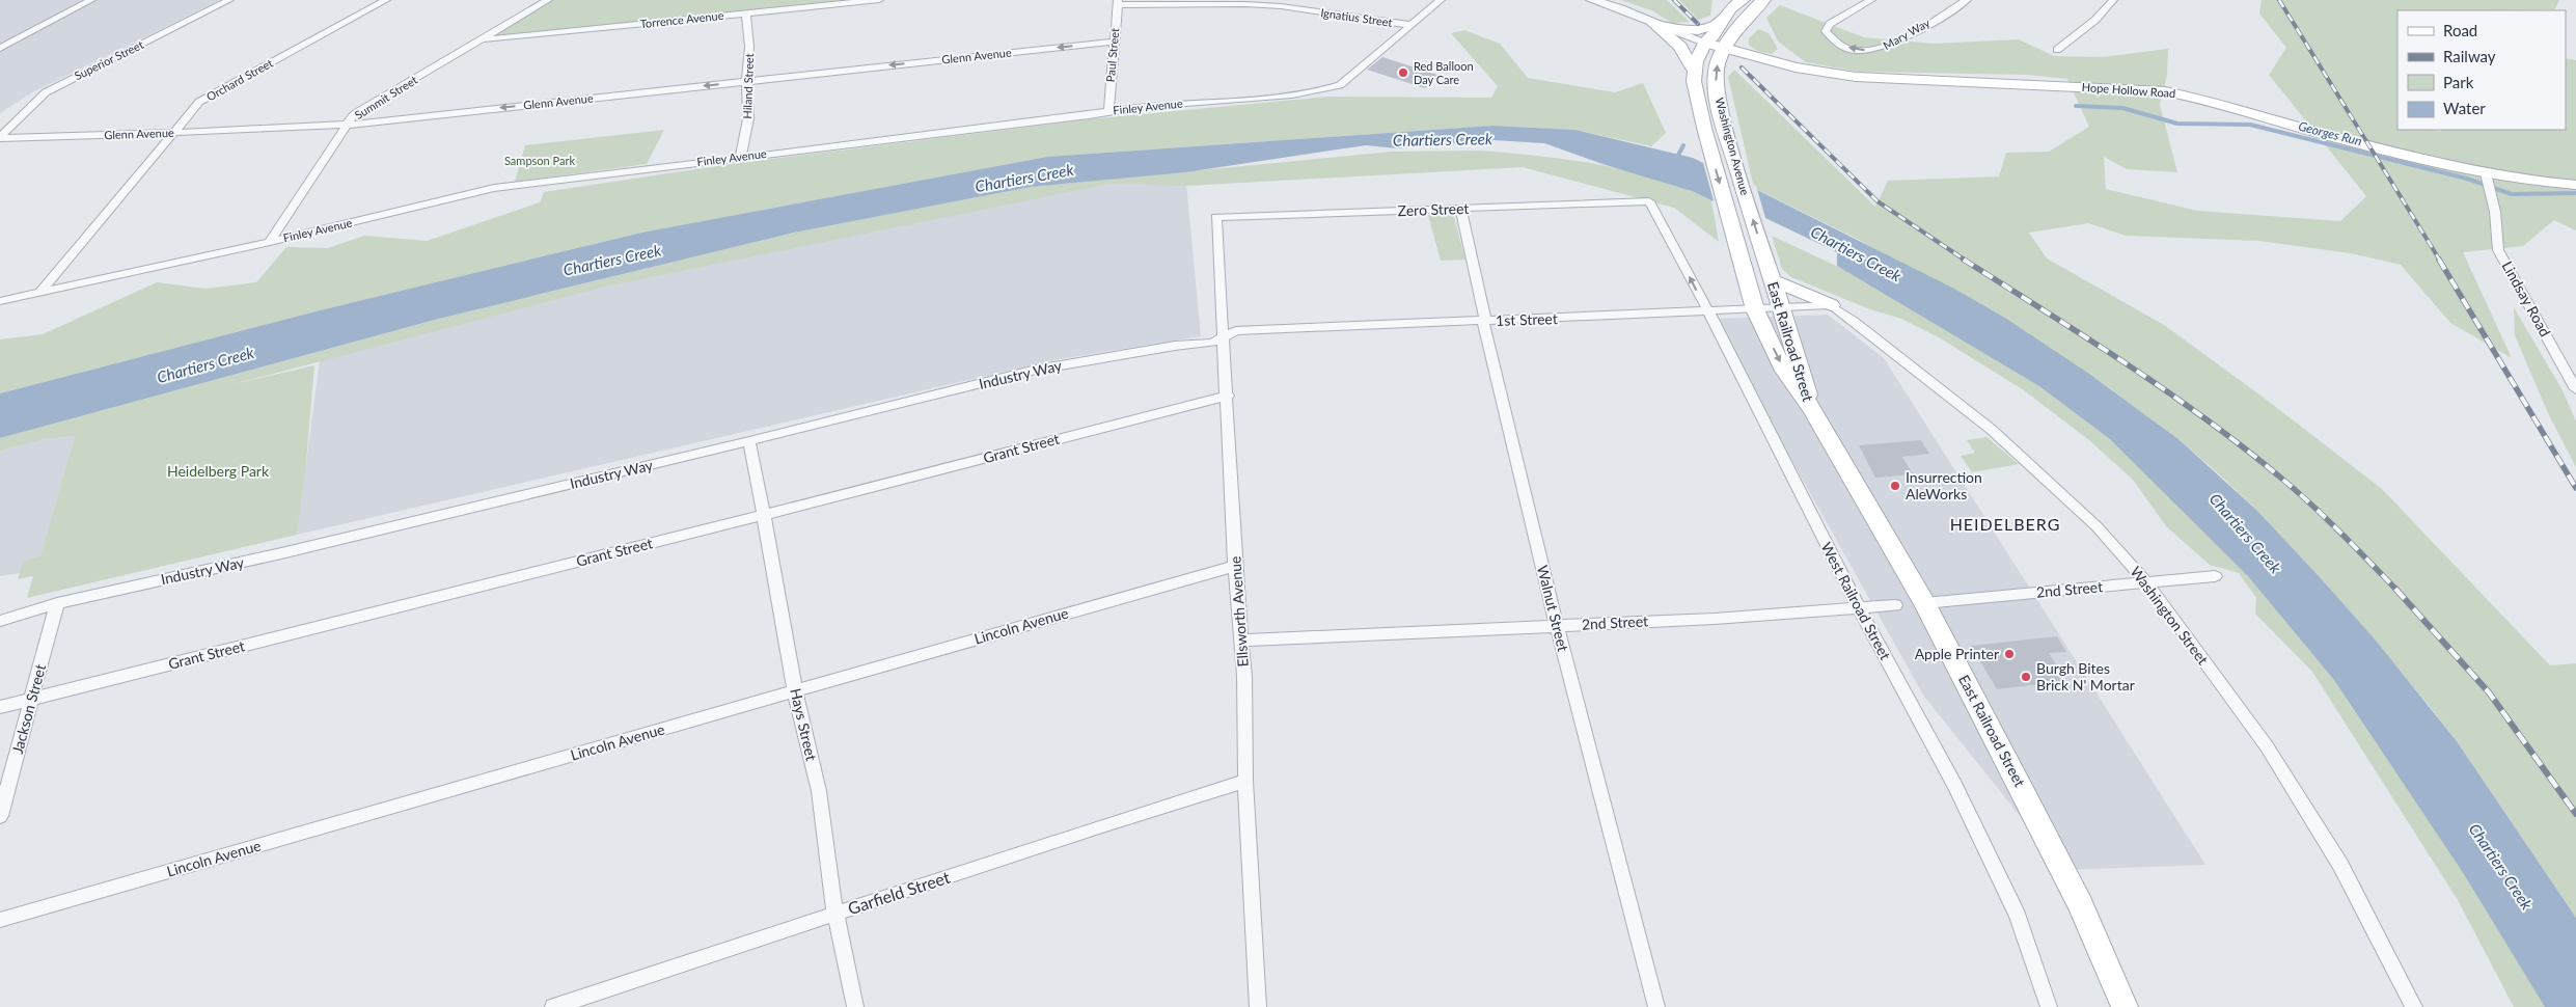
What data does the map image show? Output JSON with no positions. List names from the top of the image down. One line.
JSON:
{"streets":{"main road":["Hope Hollow Road","Washington Avenue","East Railroad Street"],"street":["Ignatius Street","Torrence Avenue","Mary Way","Paul Street","Glenn Avenue","Superior Street","Orchard Street","Hiland Street","Summit Street","Finley Avenue","Zero Street","Lindsay Road","1st Street","Industry Way","Grant Street","2nd Street","West Railroad Street","Walnut Street","Ellsworth Avenue","Washington Street","Lincoln Avenue","Jackson Street","Hays Street","Garfield Street"]},"crossings":[["Ignatius Street","Paul Street"],["Ignatius Street","Finley Avenue"],["Torrence Avenue","Hiland Street"],["Torrence Avenue","Summit Street"],["Paul Street","Glenn Avenue"],["Paul Street","Finley Avenue"],["Glenn Avenue","Superior Street"],["Glenn Avenue","Orchard Street"],["Glenn Avenue","Hiland Street"],["Glenn Avenue","Summit Street"],["Orchard Street","Finley Avenue"],["Hiland Street","Finley Avenue"],["Hope Hollow Road","Washington Avenue"],["Hope Hollow Road","Lindsay Road"],["Summit Street","Finley Avenue"],["Washington Avenue","East Railroad Street"],["Zero Street","West Railroad Street"],["Zero Street","Walnut Street"],["Zero Street","Ellsworth Avenue"],["1st Street","East Railroad Street"],["1st Street","Industry Way"],["1st Street","West Railroad Street"],["1st Street","Walnut Street"],["1st Street","Ellsworth Avenue"],["1st Street","Washington Street"],["East Railroad Street","2nd Street"],["Industry Way","Ellsworth Avenue"],["Industry Way","Jackson Street"],["Industry Way","Hays Street"],["Grant Street","Ellsworth Avenue"],["Grant Street","Jackson Street"],["Grant Street","Hays Street"],["2nd Street","West Railroad Street"],["2nd Street","Walnut Street"],["2nd Street","Ellsworth Avenue"],["2nd Street","Washington Street"],["Ellsworth Avenue","Lincoln Avenue"],["Ellsworth Avenue","Garfield Street"],["Lincoln Avenue","Hays Street"],["Hays Street","Garfield Street"]],"one_way":["Glenn Avenue"],"districts":["HEIDELBERG"],"water":["Georges Run","Chartiers Creek"],"parks":["Sampson Park","Heidelberg Park"],"places":["Red Balloon Day Care","Insurrection AleWorks","Apple Printer","Burgh Bites Brick N' Mortar"],"legend":["Road","Railway","Park","Water"]}
